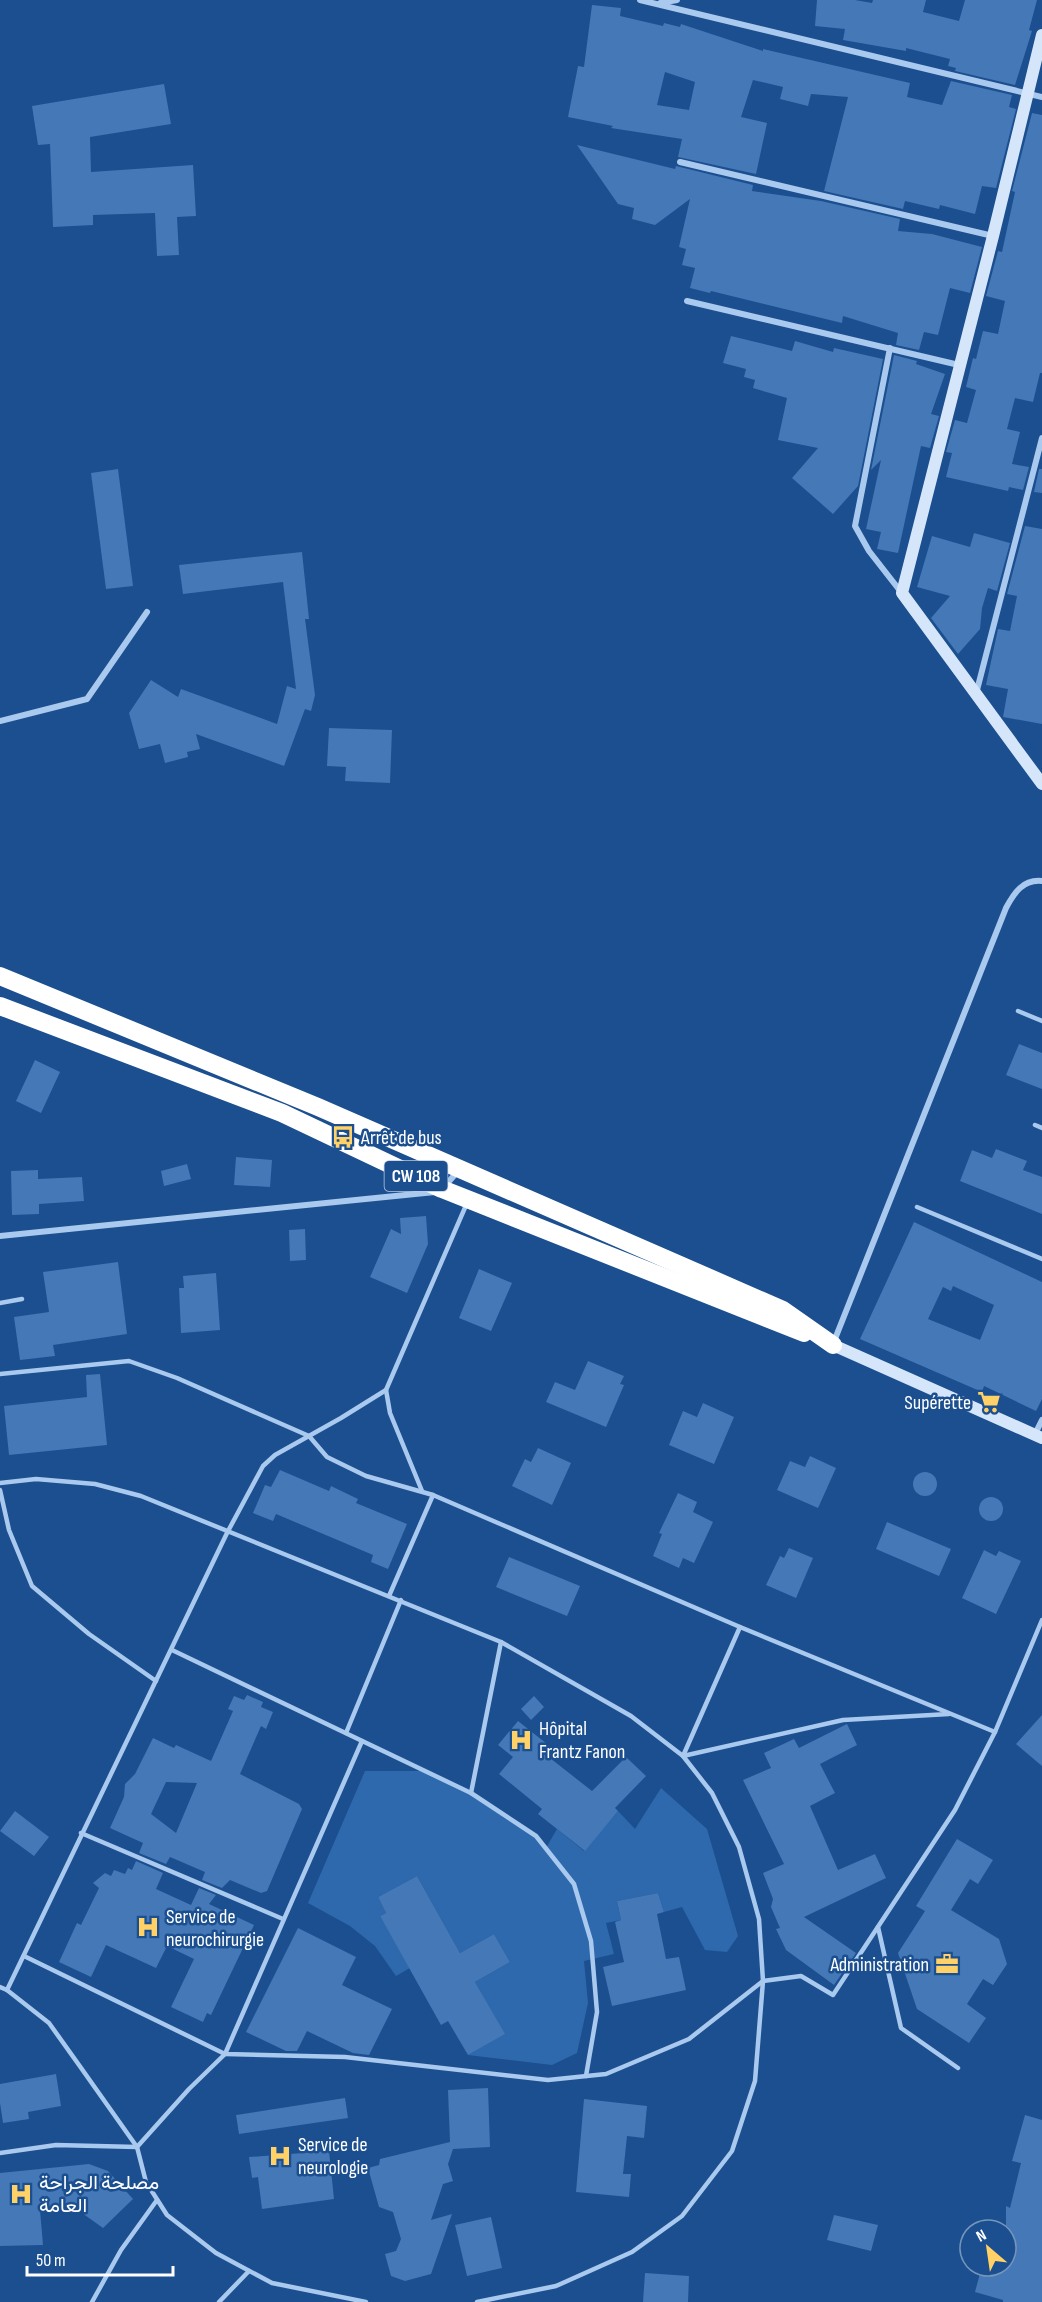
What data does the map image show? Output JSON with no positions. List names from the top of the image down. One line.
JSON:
{"streets":{"highway":["CW 108"]},"places":{"bus stop":["Arrêt de bus"],"supermarket":["Supérette"],"hospital":["Hôpital Frantz Fanon","Service de neurochirurgie","Service de neurologie","مصلحة الجراحة العامة"],"office":["Administration"]},"scale_bar":"50 m","north":"top left"}
